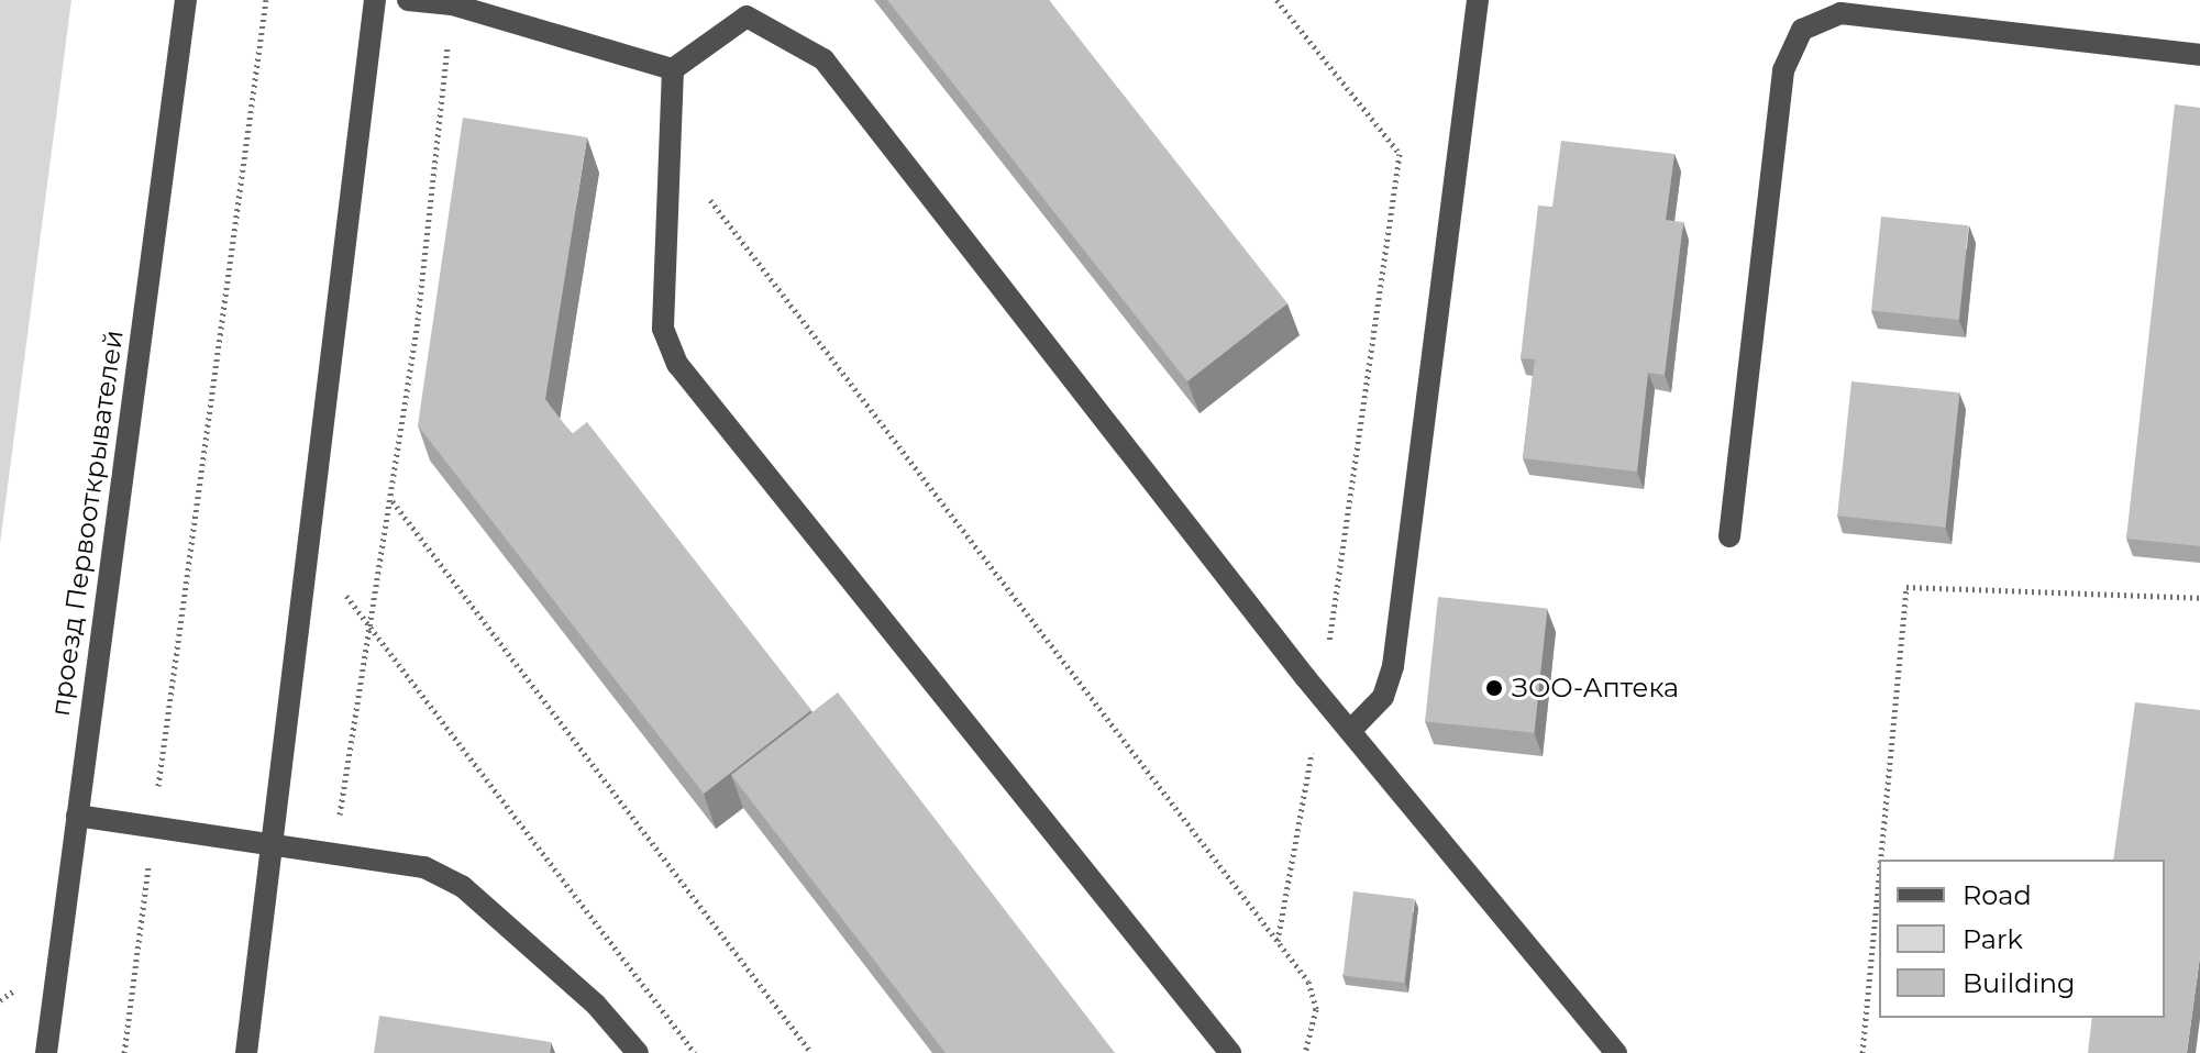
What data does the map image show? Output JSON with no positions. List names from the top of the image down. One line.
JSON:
{"streets":{"street":["проезд Первооткрывателей"]},"places":["ЗОО-Аптека"],"legend":["Road","Park","Building"]}
